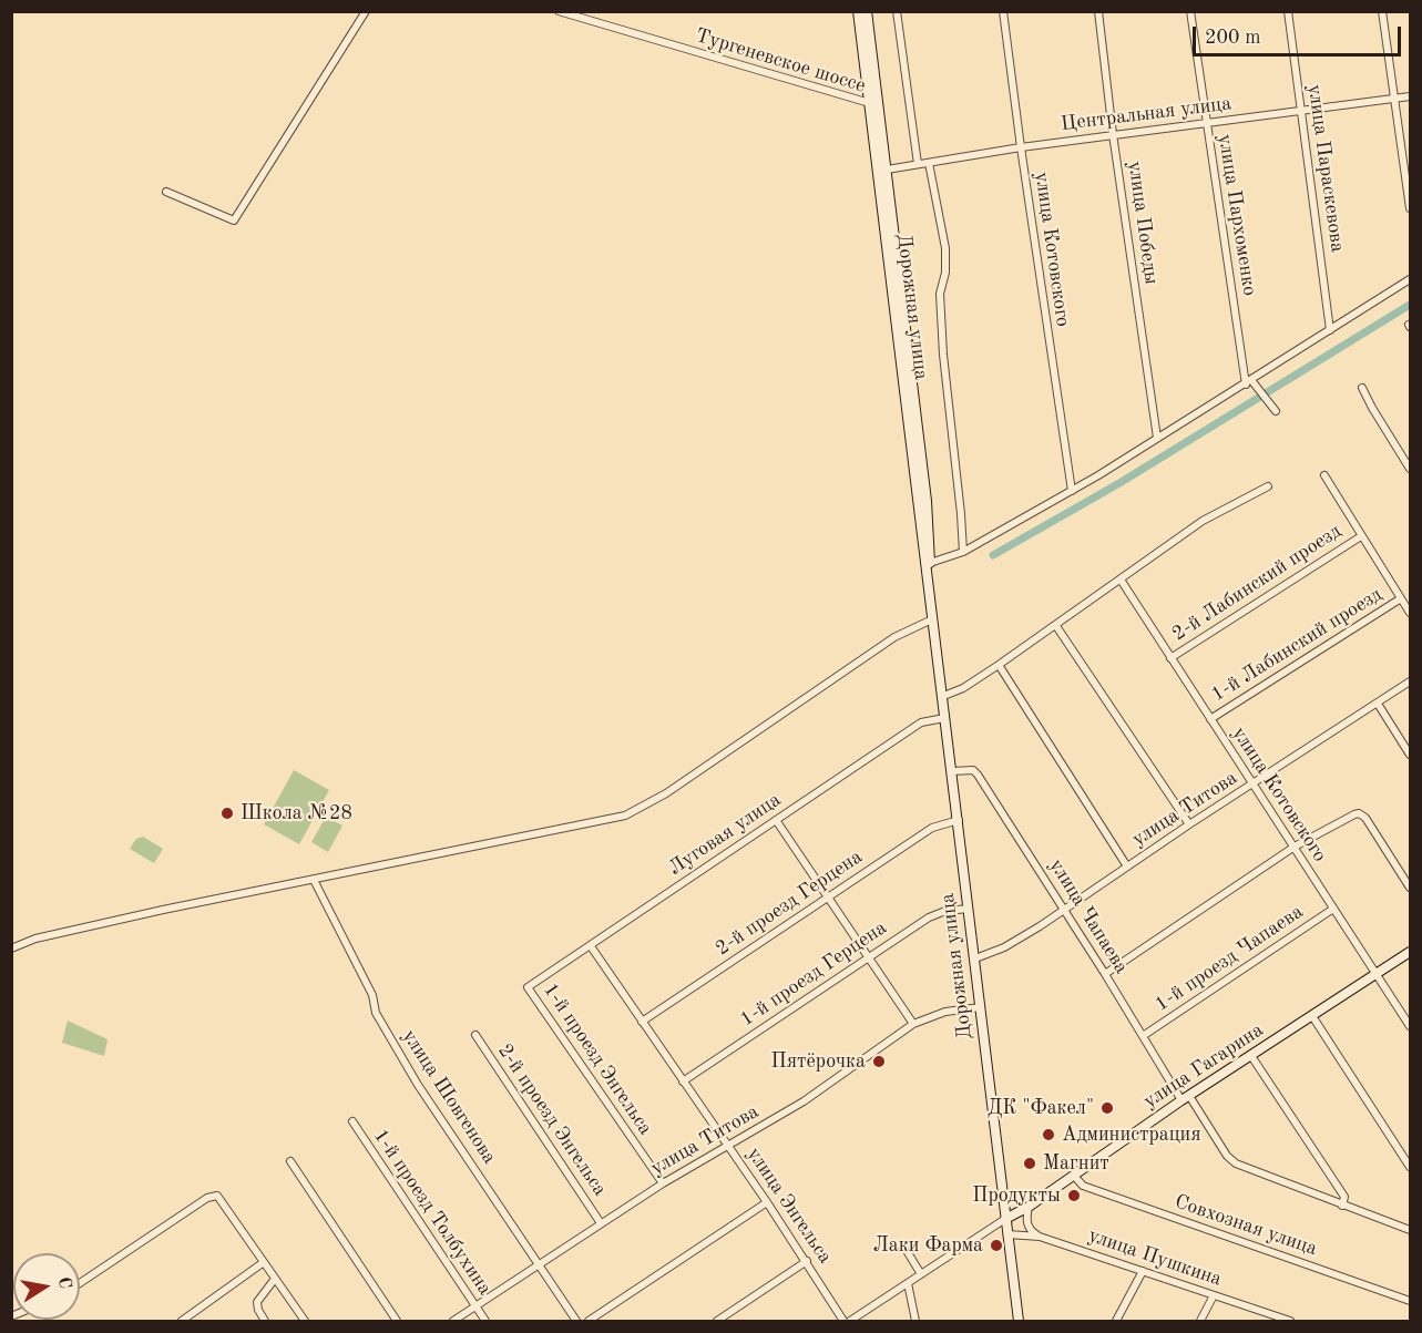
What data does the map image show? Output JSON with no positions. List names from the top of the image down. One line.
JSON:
{"streets":{"main road":["Дорожная улица","улица Гагарина"],"street":["Тургеневское шоссе","Центральная улица","улица Параскевова","улица Пархоменко","улица Победы","улица Котовского","2-й Лабинский проезд","1-й Лабинский проезд","улица Титова","Луговая улица","2-й проезд Герцена","улица Чапаева","1-й проезд Чапаева","1-й проезд Герцена","1-й проезд Энгельса","улица Шовгенова","2-й проезд Энгельса","улица Энгельса","1-й проезд Толбухина","Совхозная улица","улица Пушкина"]},"crossings":[["Тургеневское шоссе","Дорожная улица"],["Центральная улица","улица Параскевова"],["Центральная улица","улица Пархоменко"],["Центральная улица","улица Победы"],["Центральная улица","улица Котовского"],["Центральная улица","Дорожная улица"],["улица Котовского","2-й Лабинский проезд"],["улица Котовского","1-й Лабинский проезд"],["улица Котовского","улица Титова"],["улица Котовского","1-й проезд Чапаева"],["улица Котовского","улица Гагарина"],["Дорожная улица","улица Титова"],["Дорожная улица","Луговая улица"],["Дорожная улица","2-й проезд Герцена"],["Дорожная улица","улица Чапаева"],["Дорожная улица","1-й проезд Герцена"],["Дорожная улица","улица Гагарина"],["Дорожная улица","улица Пушкина"],["улица Титова","улица Чапаева"],["улица Титова","1-й проезд Энгельса"],["улица Титова","улица Шовгенова"],["улица Титова","2-й проезд Энгельса"],["улица Титова","улица Энгельса"],["улица Титова","1-й проезд Толбухина"],["Луговая улица","1-й проезд Энгельса"],["Луговая улица","улица Энгельса"],["2-й проезд Герцена","улица Энгельса"],["улица Чапаева","1-й проезд Чапаева"],["улица Чапаева","улица Гагарина"],["1-й проезд Герцена","улица Энгельса"],["улица Гагарина","Совхозная улица"]],"places":["Школа №28","Пятёрочка","ДК \"Факел\"","Администрация","Магнит","Продукты","Лаки Фарма"],"scale_bar":"200 m","north":"right"}
